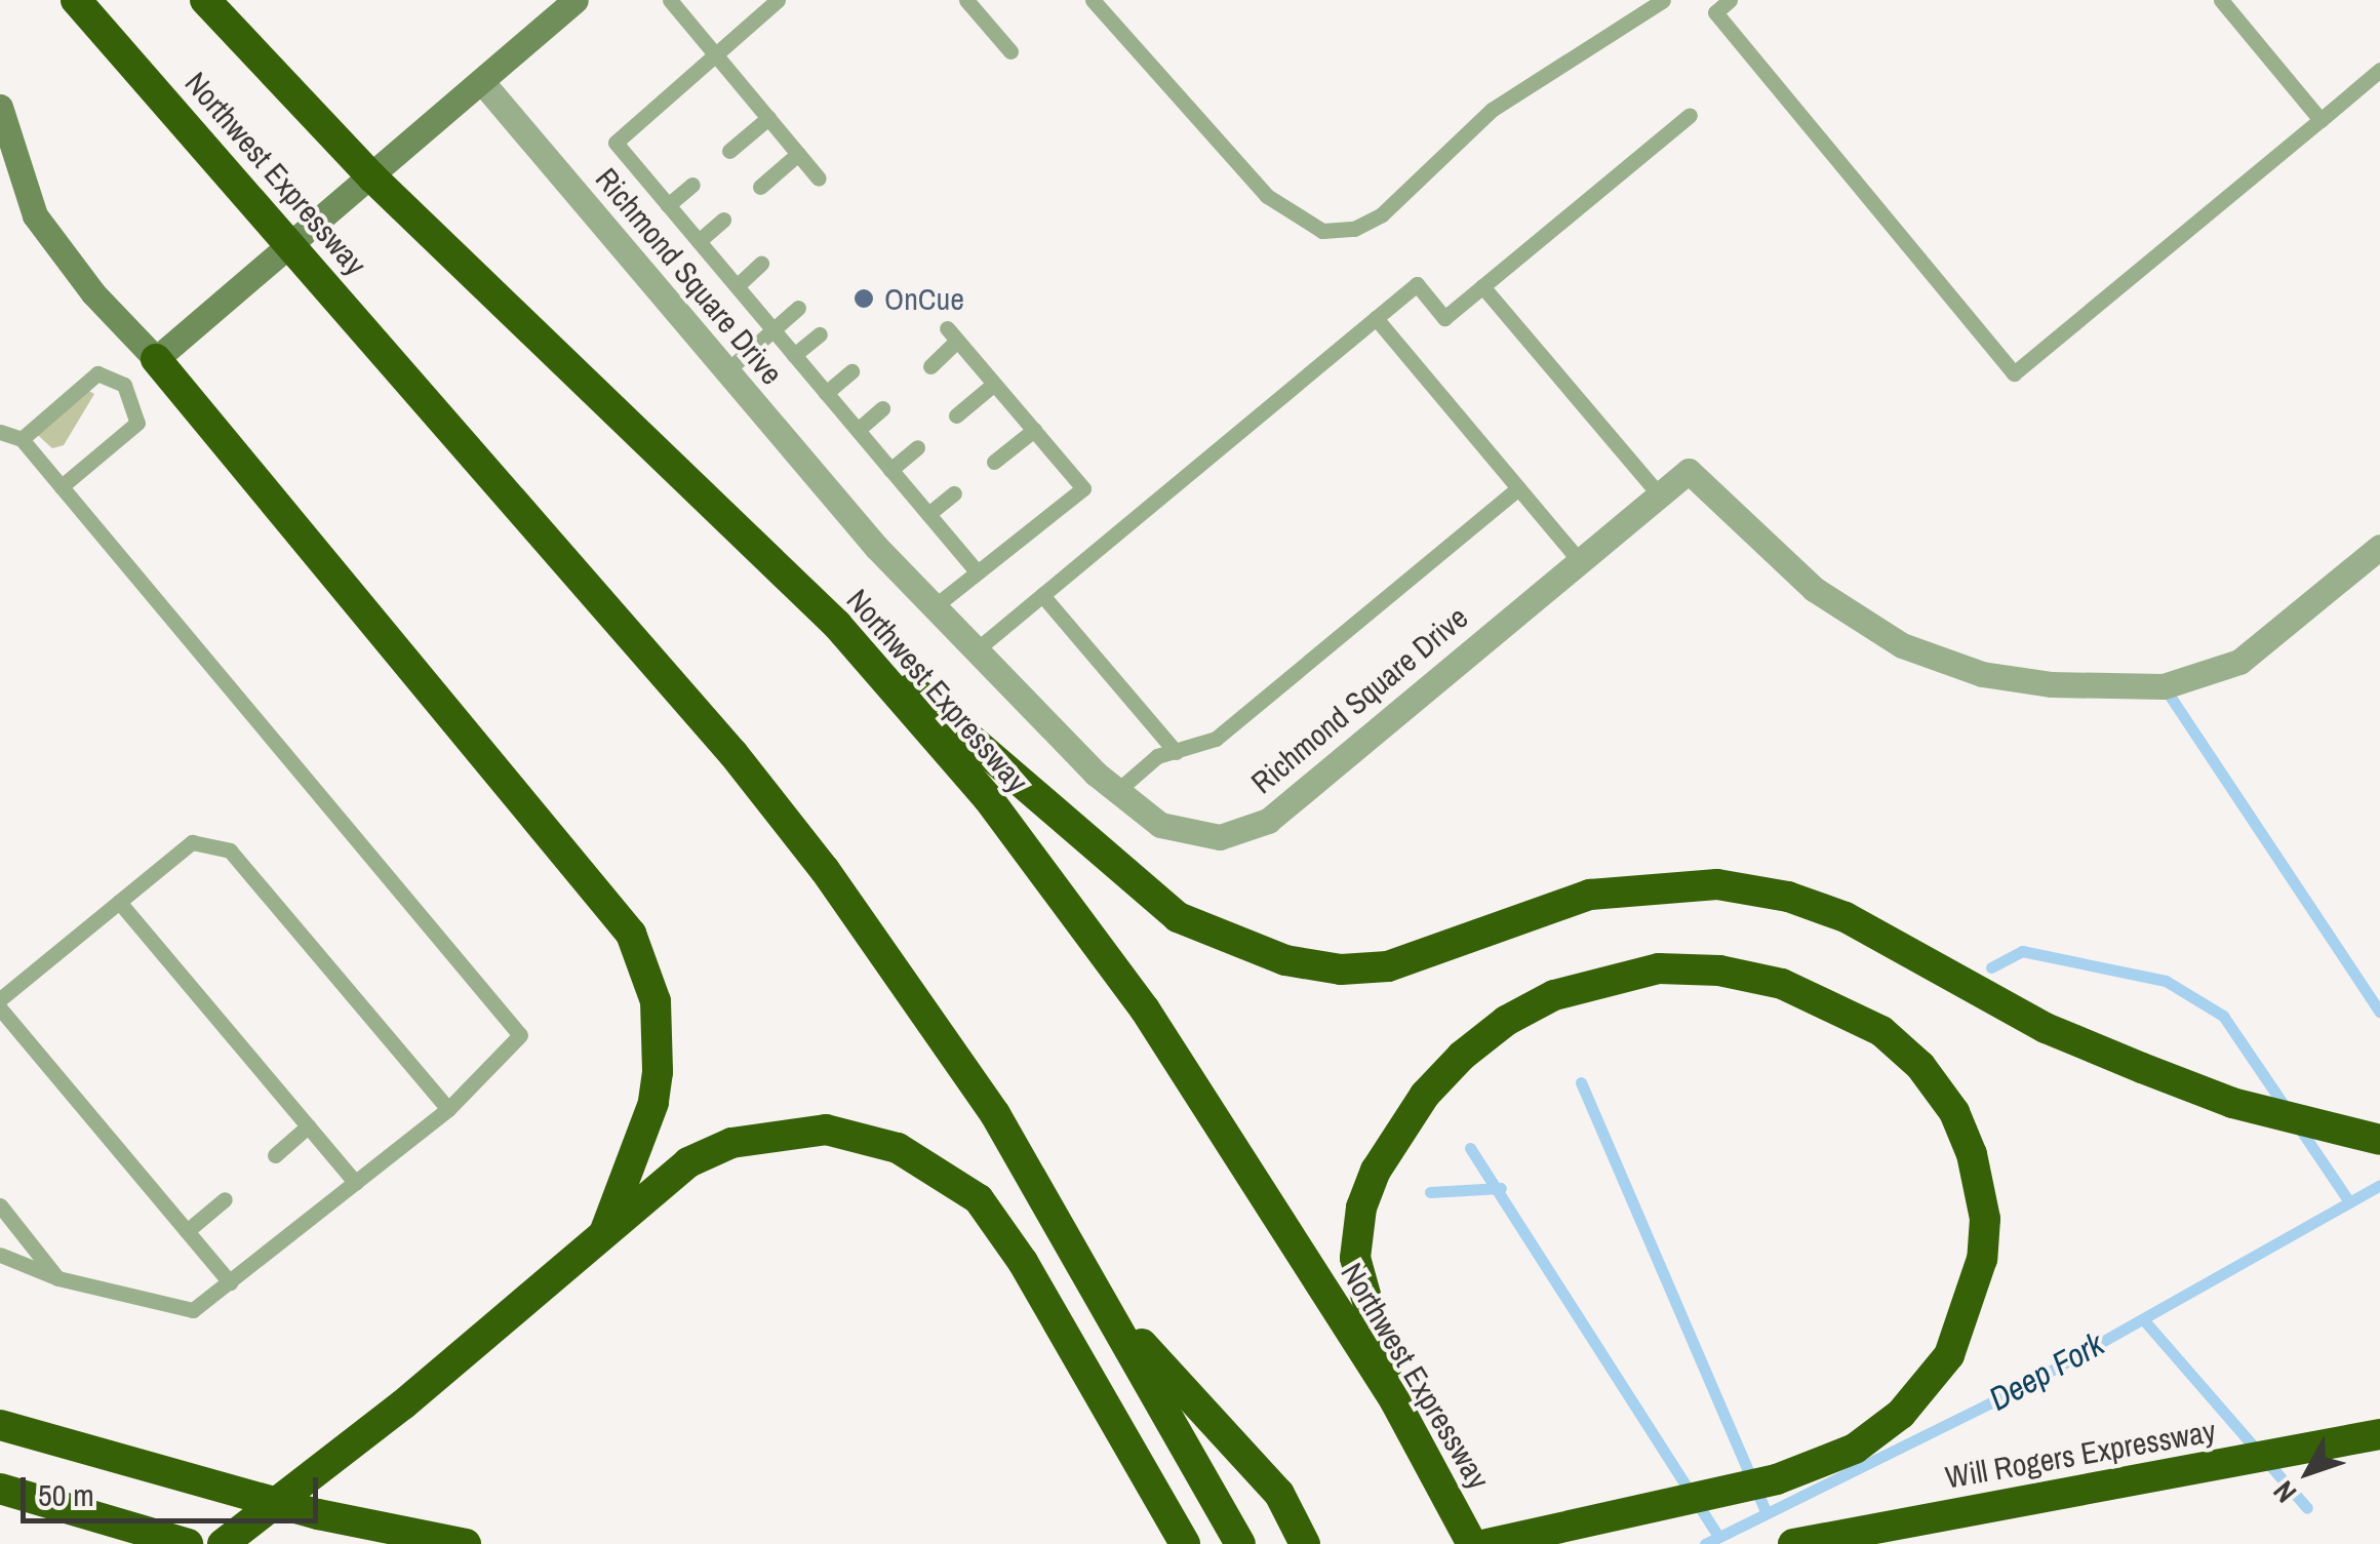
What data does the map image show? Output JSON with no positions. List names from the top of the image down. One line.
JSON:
{"streets":{"highway":["Northwest Expressway","Will Rogers Expressway"],"street":["Richmond Square Drive"]},"water":["Deep Fork"],"places":["OnCue"],"scale_bar":"50 m","north":"bottom left"}
